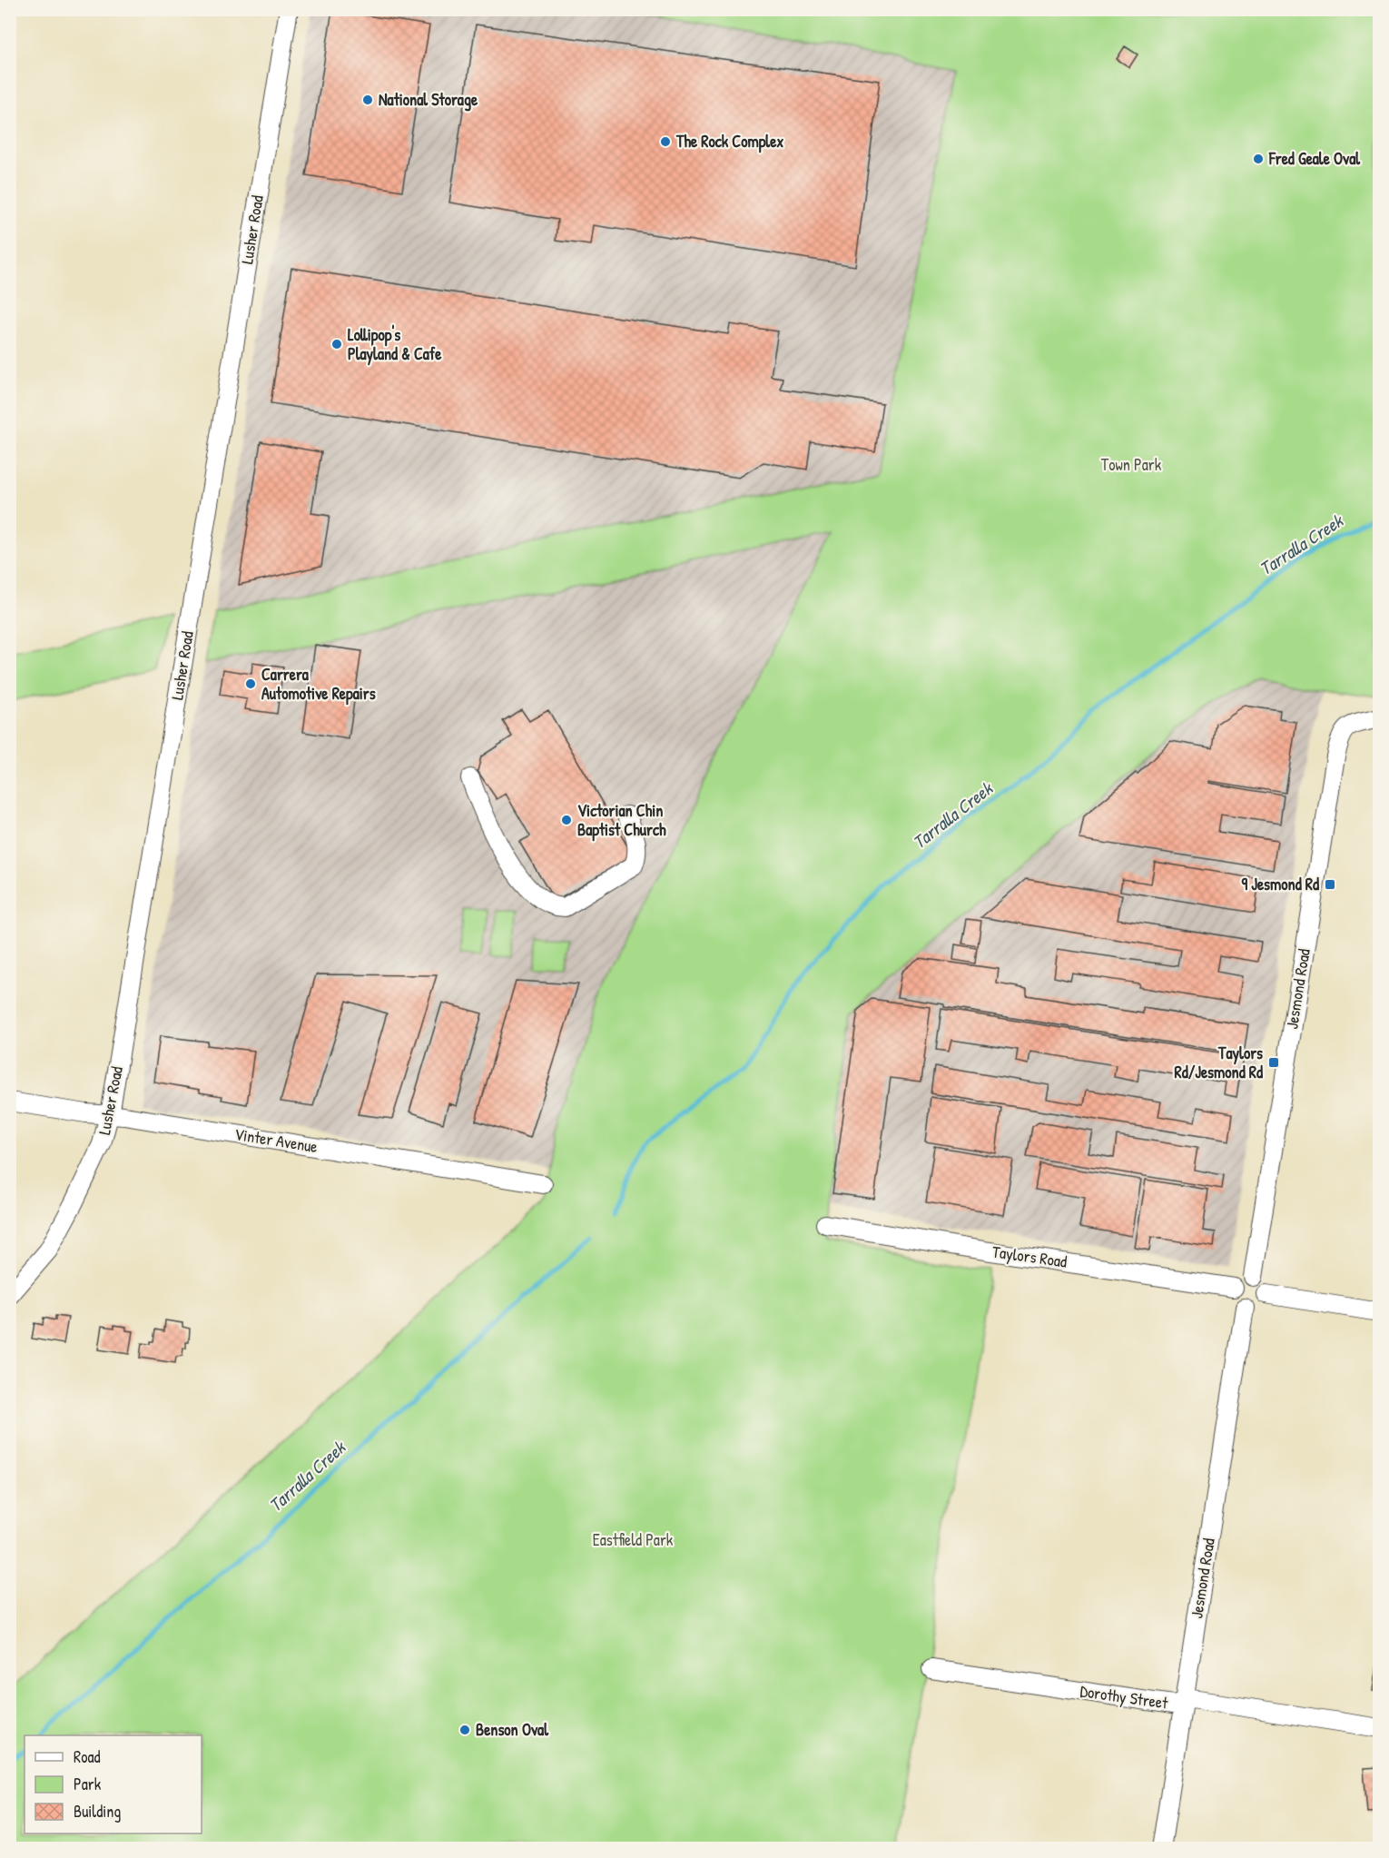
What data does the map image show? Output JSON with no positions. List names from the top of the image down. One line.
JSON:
{"streets":{"street":["Lusher Road","Jesmond Road","Vinter Avenue","Taylors Road","Dorothy Street"]},"crossings":[["Lusher Road","Vinter Avenue"],["Jesmond Road","Taylors Road"],["Jesmond Road","Dorothy Street"]],"water":["Tarralla Creek"],"parks":["Town Park","Eastfield Park"],"places":{"other":["National Storage","The Rock Complex","Fred Geale Oval","Lollipop's Playland & Cafe","Carrera Automotive Repairs","Victorian Chin Baptist Church","Benson Oval"],"transit":["9 Jesmond Rd","Taylors Rd/Jesmond Rd"]},"legend":["Road","Park","Building"]}
